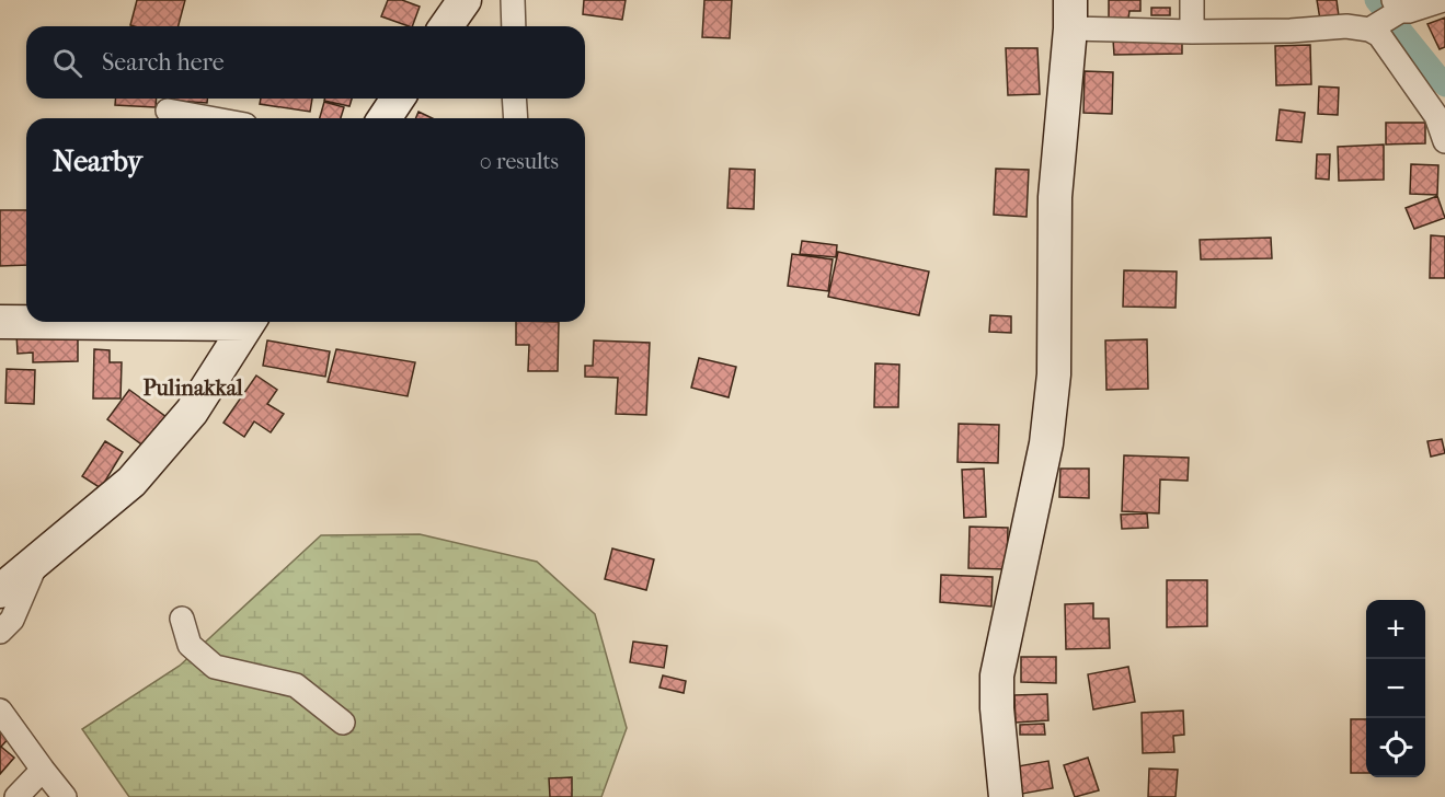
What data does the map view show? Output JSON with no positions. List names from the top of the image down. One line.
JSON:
{"districts":["Pulinakkal"],"page":{"search":"Search here","heading":["Nearby","0 results"],"map_buttons":["+","−"]}}
